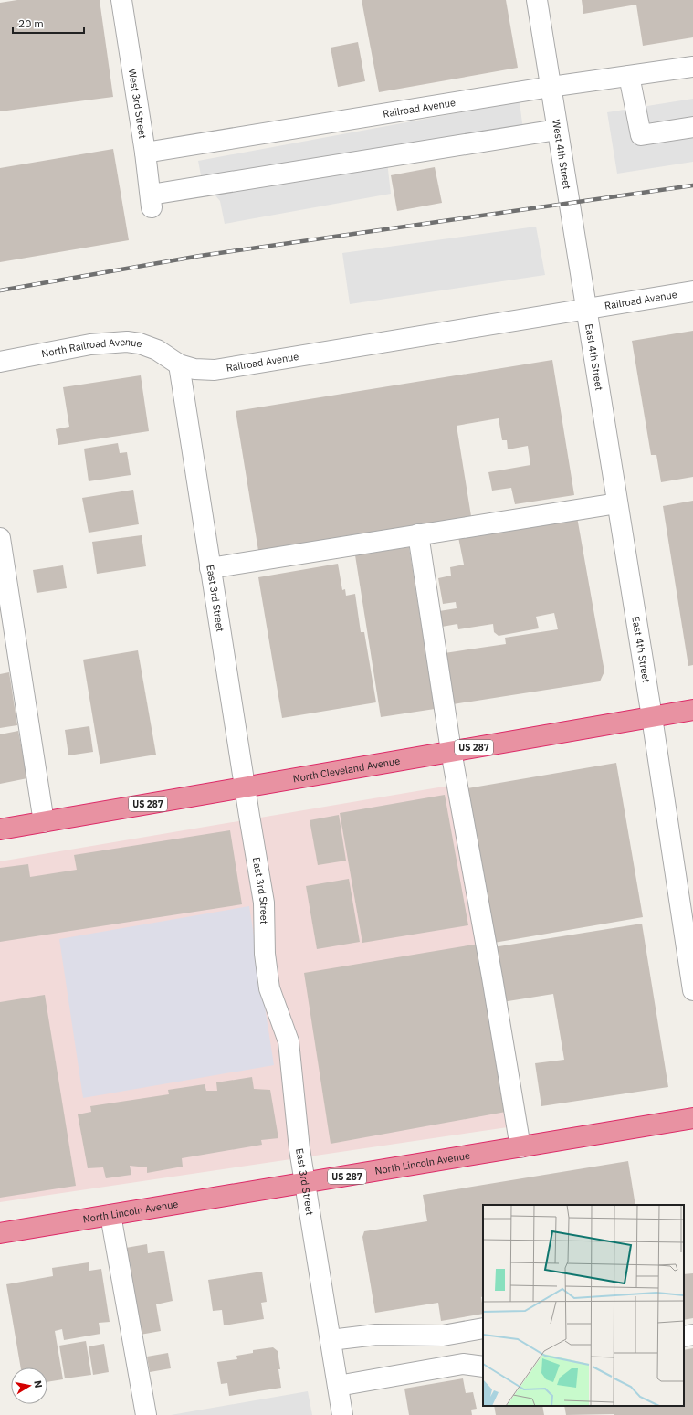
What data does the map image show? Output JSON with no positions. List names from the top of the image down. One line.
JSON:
{"streets":{"highway":["US 287","North Cleveland Avenue","North Lincoln Avenue"],"street":["West 3rd Street","Railroad Avenue","West 4th Street","North Railroad Avenue","East 4th Street","East 3rd Street"]},"crossings":[["West 3rd Street","Railroad Avenue"],["West 3rd Street","West 4th Street"],["Railroad Avenue","West 4th Street"],["Railroad Avenue","North Railroad Avenue"],["Railroad Avenue","East 4th Street"],["Railroad Avenue","East 3rd Street"],["West 4th Street","East 4th Street"],["North Railroad Avenue","East 3rd Street"],["East 4th Street","North Cleveland Avenue"],["East 3rd Street","North Cleveland Avenue"],["East 3rd Street","North Lincoln Avenue"]],"scale_bar":"20 m","north":"right"}
